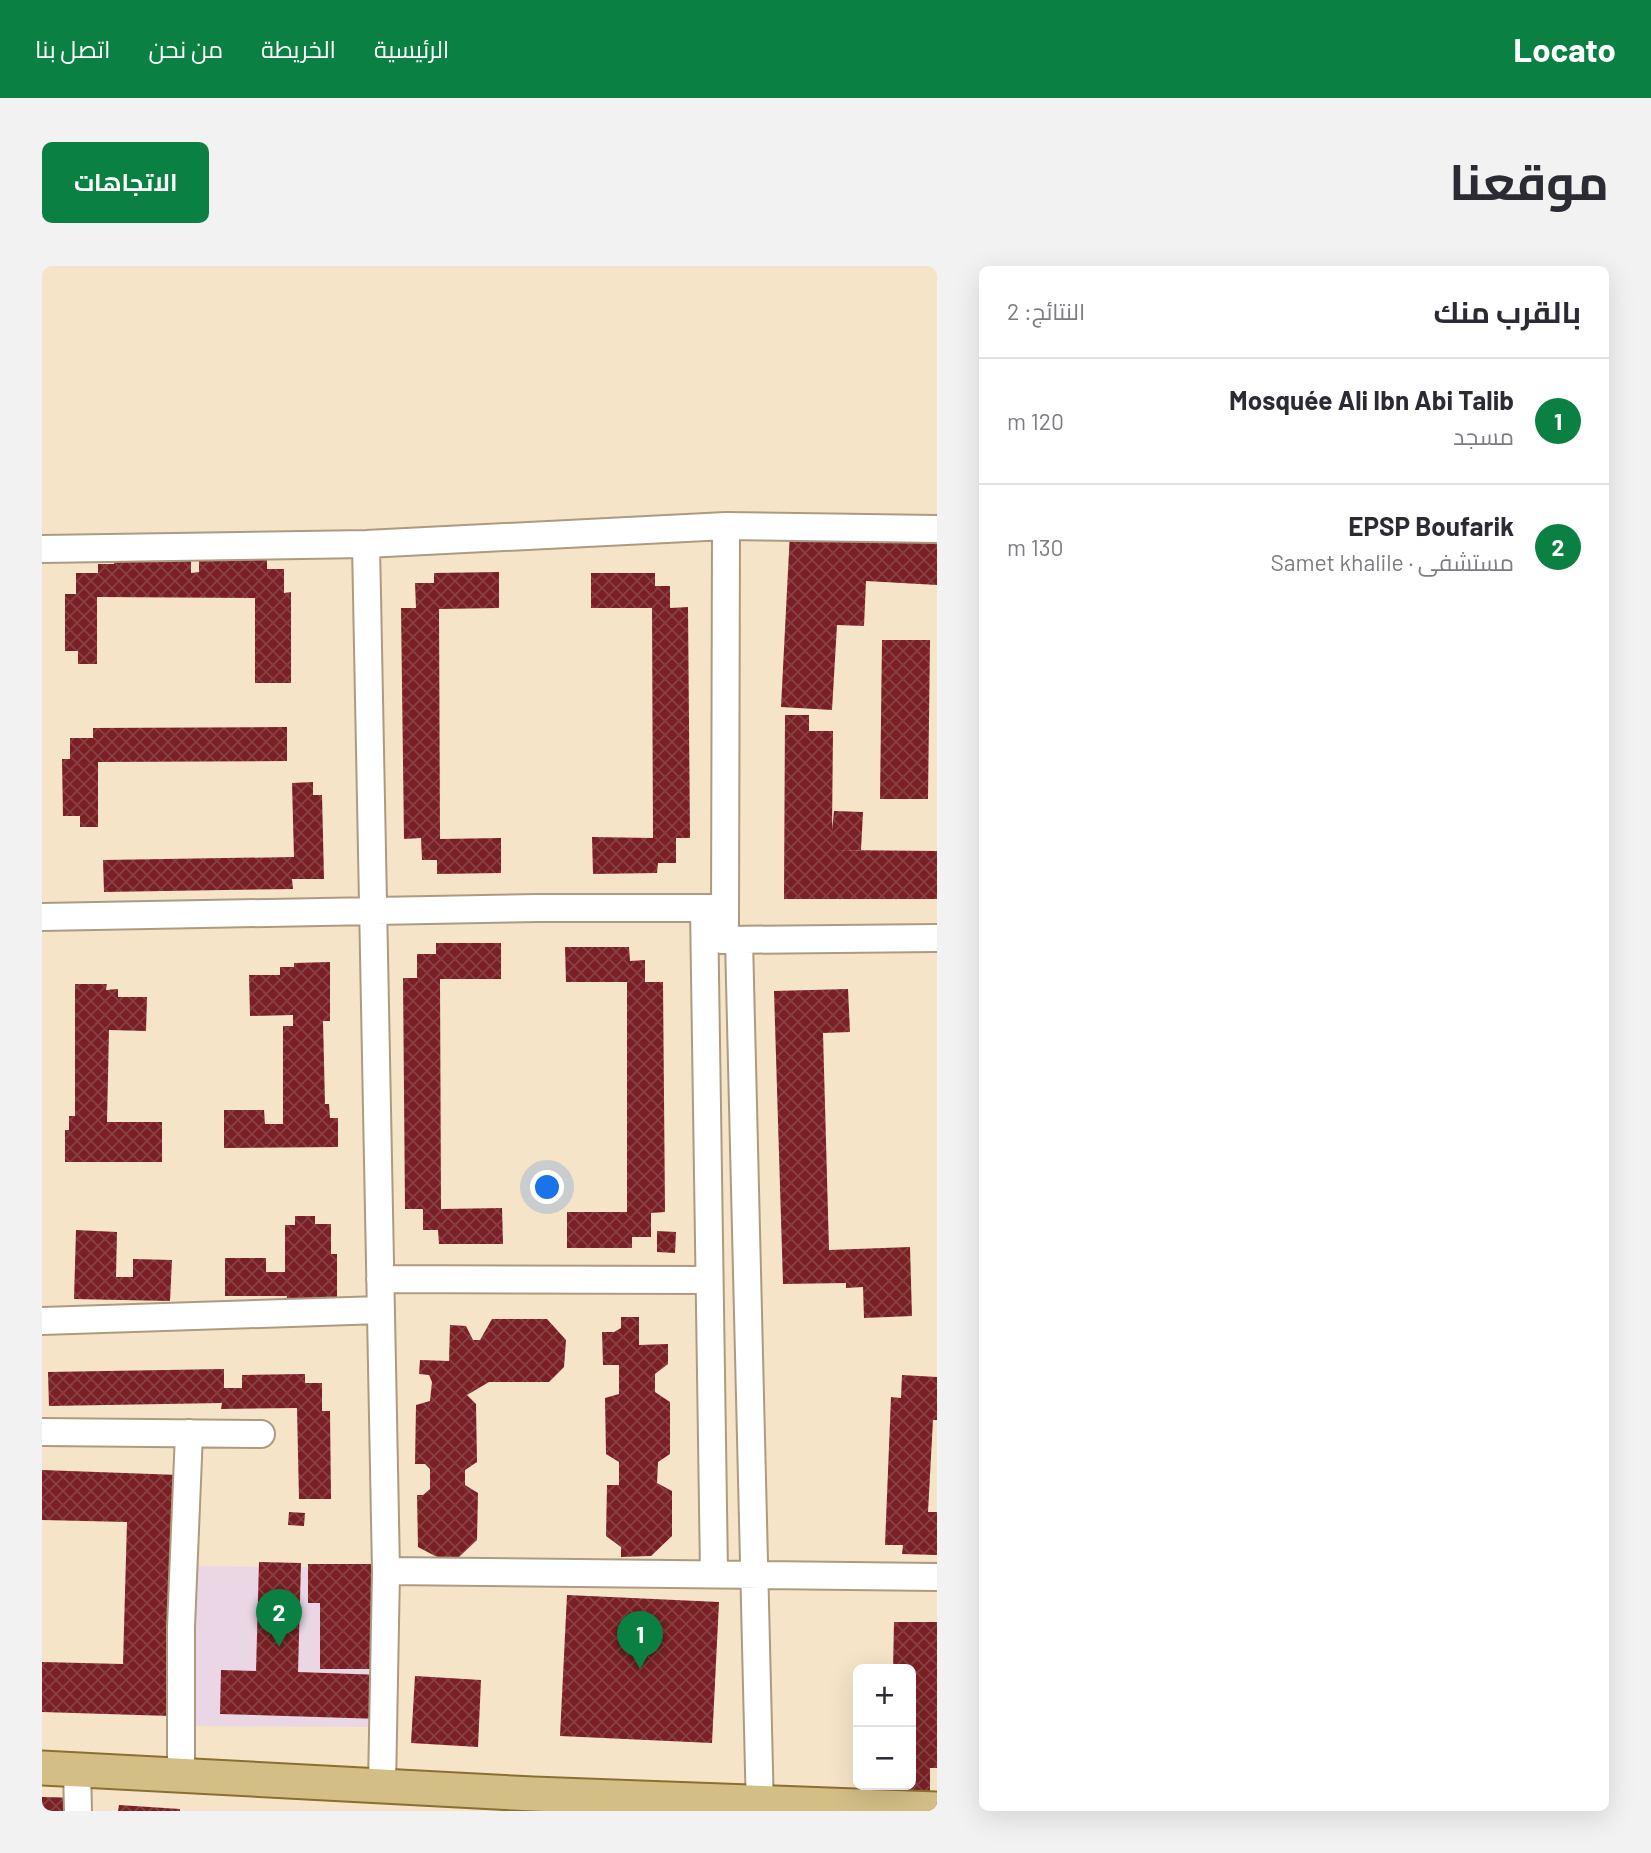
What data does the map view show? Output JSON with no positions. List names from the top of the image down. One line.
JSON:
{"page":{"header":"Locato","nav":["الرئيسية","الخريطة","من نحن","اتصل بنا"],"title":"موقعنا","buttons":"الاتجاهات","heading":["بالقرب منك","النتائج: 2"],"list":[{"mark":"1","name":"Mosquée Ali Ibn Abi Talib","note":"مسجد","value":"120 m"},{"mark":"2","name":"EPSP Boufarik","note":"مستشفى · Samet khalile","value":"130 m"}],"pins":["2","1"],"map_buttons":["+","−"]}}
